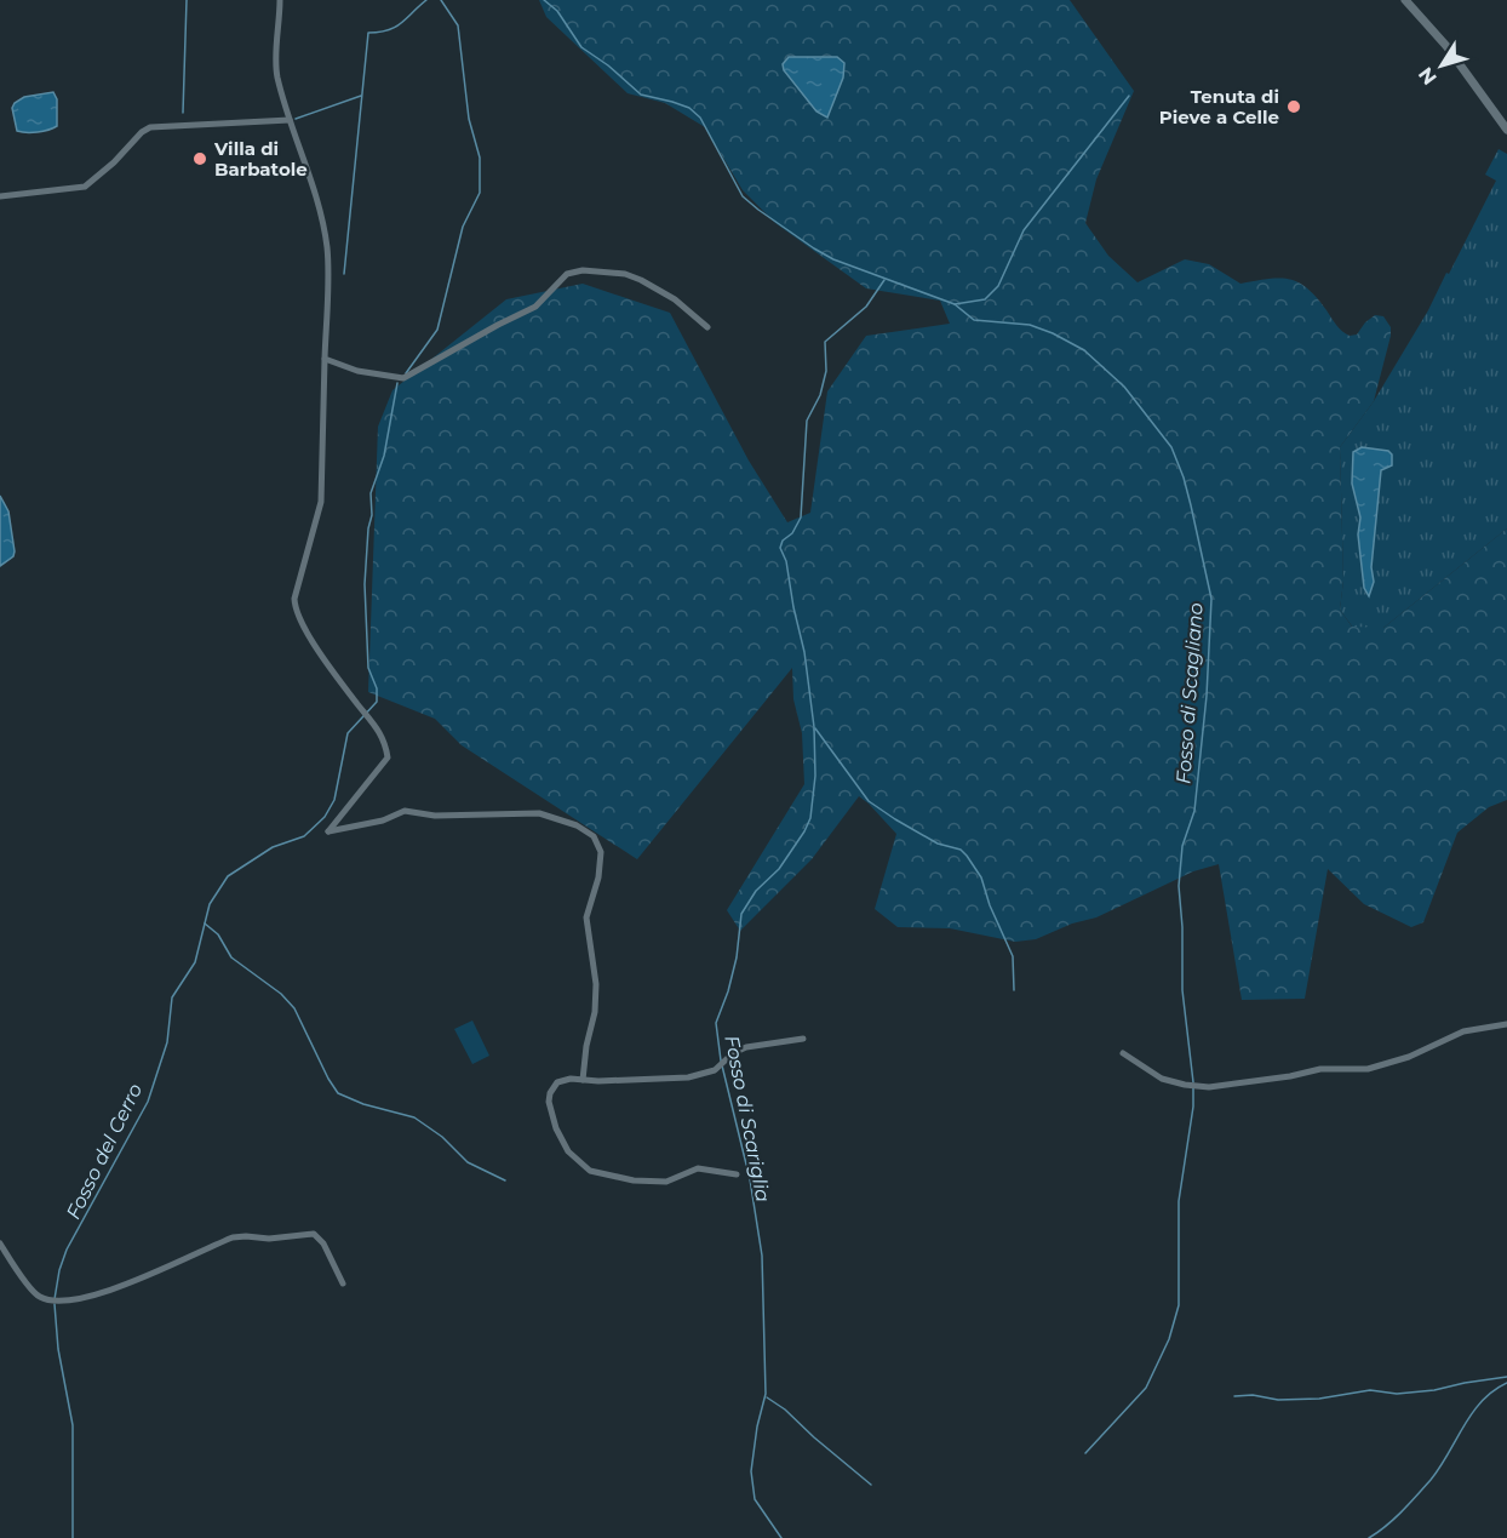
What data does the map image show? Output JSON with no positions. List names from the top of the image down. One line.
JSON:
{"water":["Fosso di Scagliano","Fosso di Scariglia","Fosso del Cerro"],"places":["Tenuta di Pieve a Celle","Villa di Barbatole"],"north":"bottom left"}
